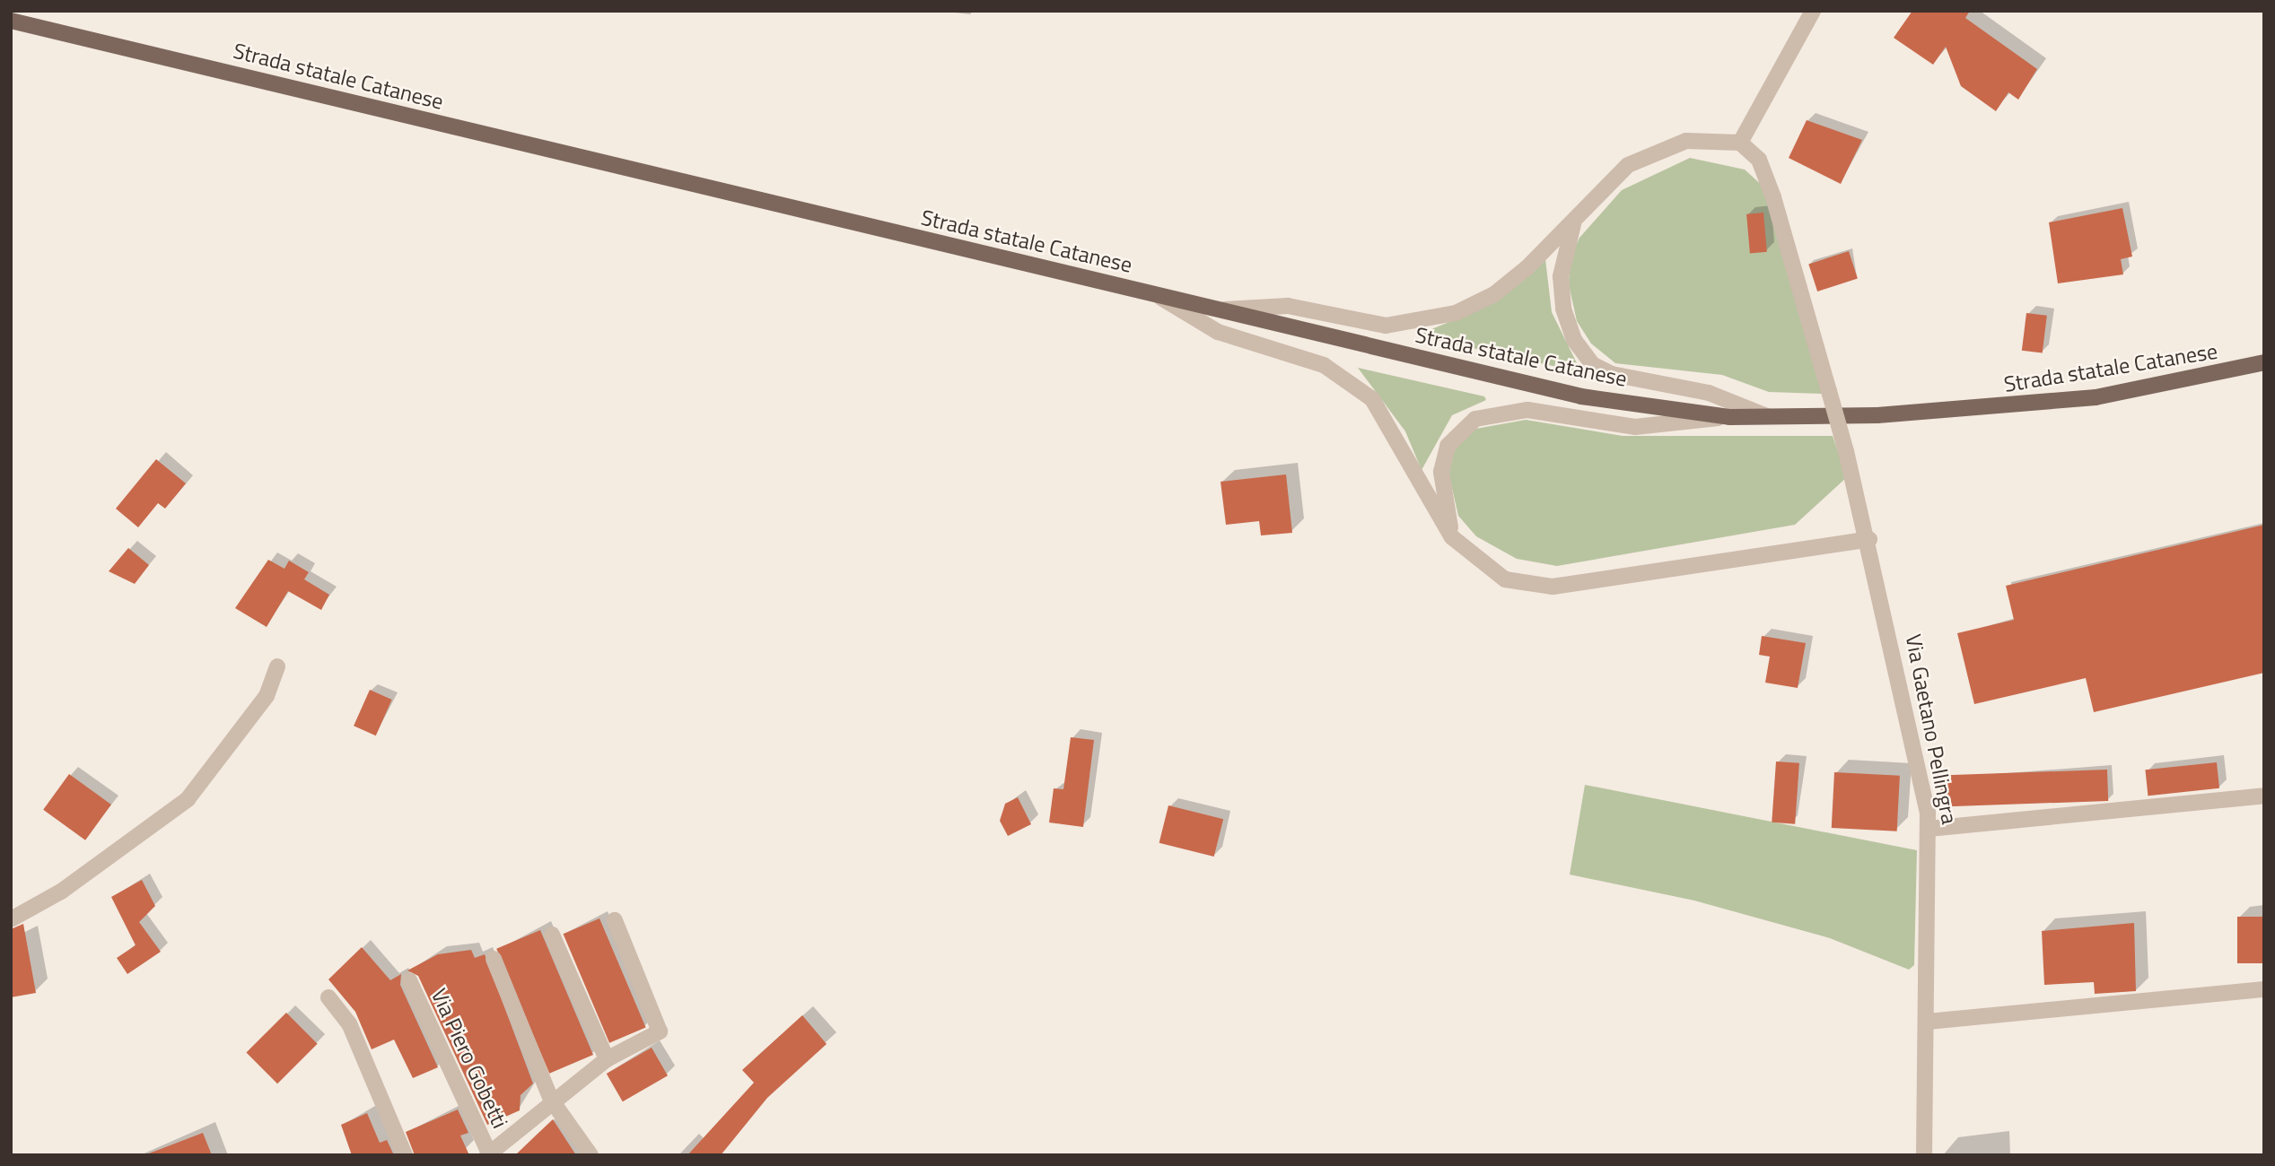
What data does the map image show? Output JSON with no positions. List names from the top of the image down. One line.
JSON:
{"streets":{"main road":["Strada statale Catanese"],"street":["Via Gaetano Pellingra","Via Piero Gobetti"]}}
